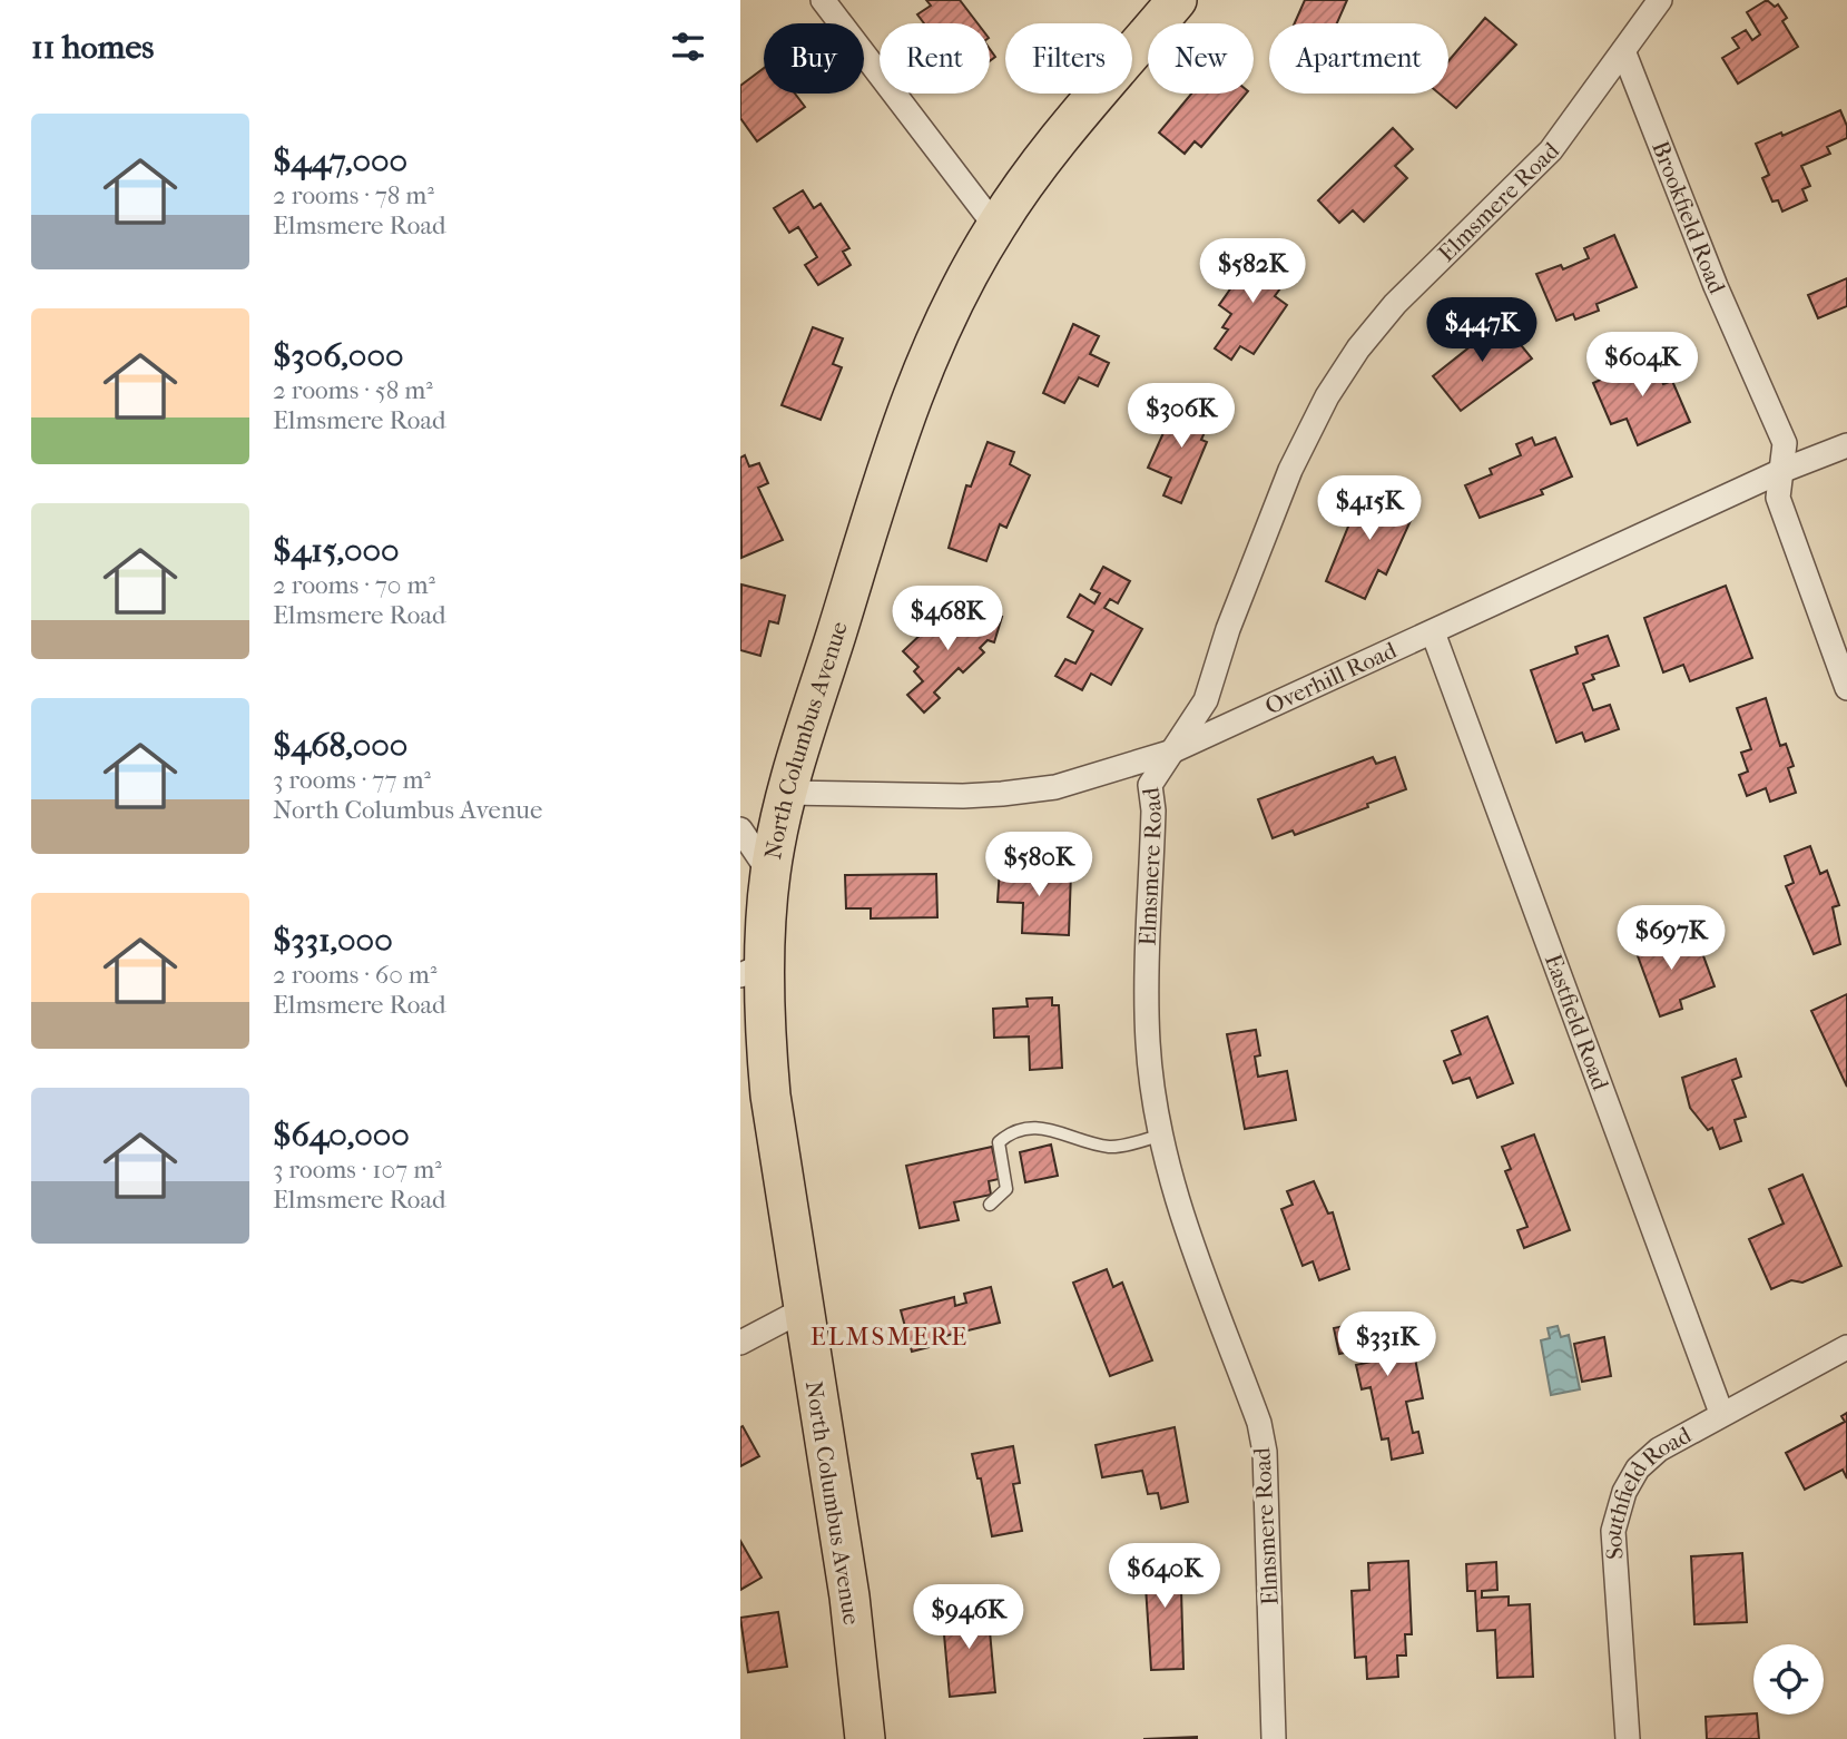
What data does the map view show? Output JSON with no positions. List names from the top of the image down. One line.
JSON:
{"streets":{"main road":["North Columbus Avenue"],"street":["Elmsmere Road","Brookfield Road","Overhill Road","Eastfield Road","Southfield Road"]},"crossings":[["Elmsmere Road","Brookfield Road"],["Elmsmere Road","Overhill Road"],["Brookfield Road","Overhill Road"],["Overhill Road","North Columbus Avenue"],["Overhill Road","Eastfield Road"],["Eastfield Road","Southfield Road"]],"districts":["ELMSMERE"],"page":{"heading":"11 homes","chip":["Buy","Rent","Filters","New","Apartment"],"list":[{"name":"$447,000","note":"2 rooms · 78 m² · Elmsmere Road"},{"name":"$306,000","note":"2 rooms · 58 m² · Elmsmere Road"},{"name":"$415,000","note":"2 rooms · 70 m² · Elmsmere Road"},{"name":"$468,000","note":"3 rooms · 77 m² · North Columbus Avenue"},{"name":"$331,000","note":"2 rooms · 60 m² · Elmsmere Road"},{"name":"$640,000","note":"3 rooms · 107 m² · Elmsmere Road"}],"price":["$582K","$447K","$604K","$306K","$415K","$468K","$580K","$697K","$331K","$640K","$946K"]}}
